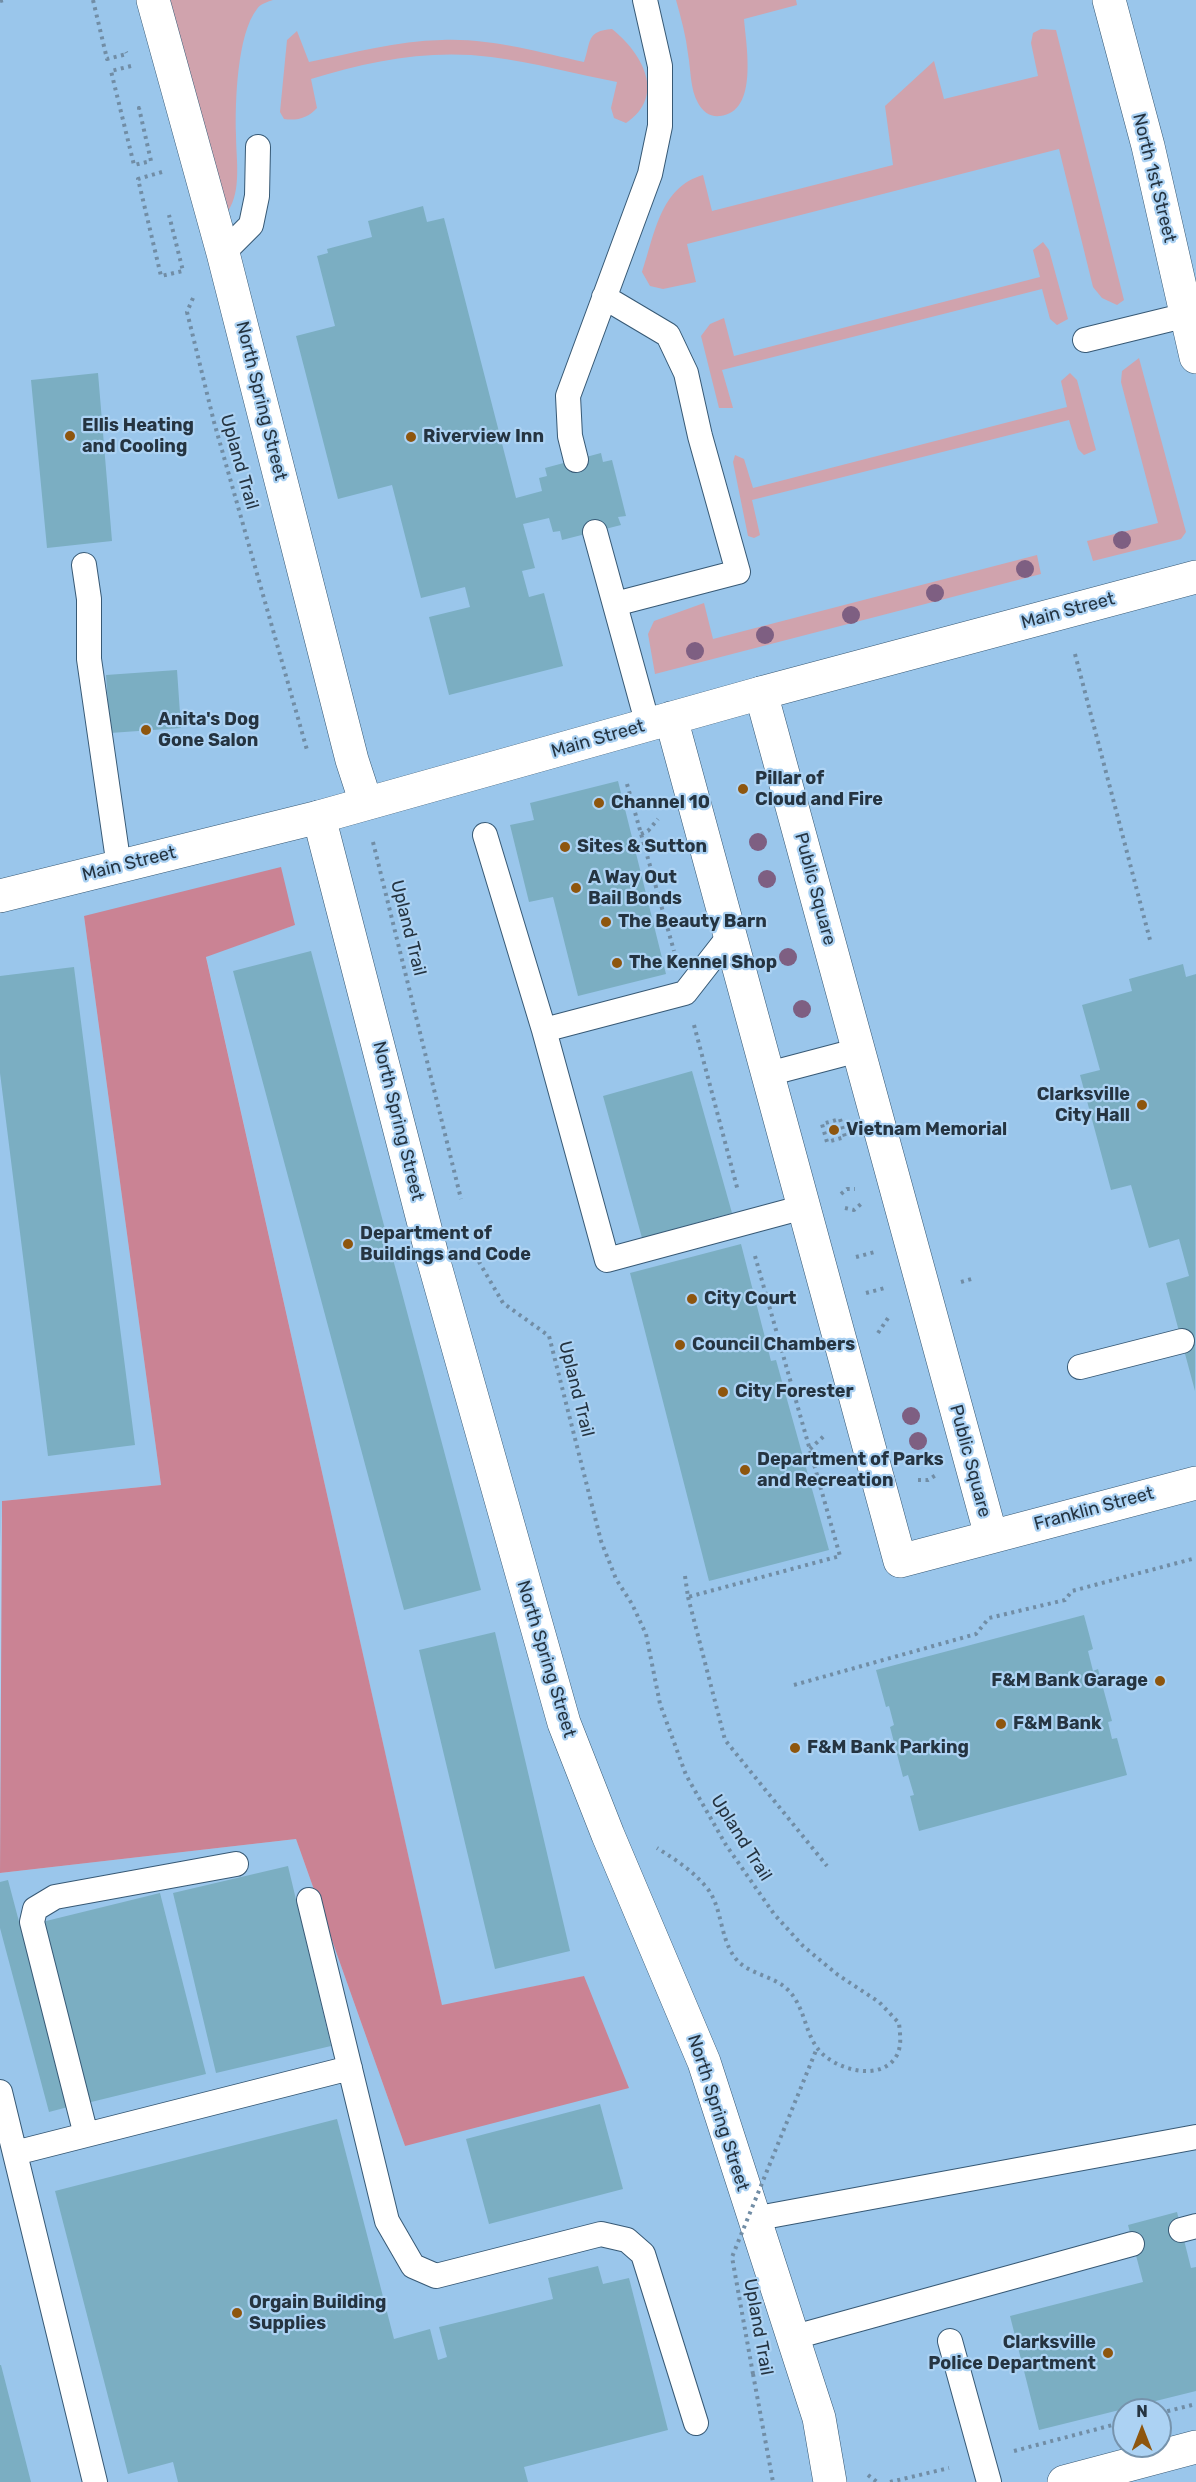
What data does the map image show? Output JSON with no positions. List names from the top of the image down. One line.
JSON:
{"streets":{"street":["North 1st Street","North Spring Street","Main Street","Public Square","Franklin Street"],"path":["Upland Trail"]},"crossings":[["North Spring Street","Upland Trail"],["North Spring Street","Main Street"],["Upland Trail","Main Street"],["Main Street","Public Square"],["Public Square","Franklin Street"]],"places":["Ellis Heating and Cooling","Riverview Inn","Anita's Dog Gone Salon","Pillar of Cloud and Fire","Channel 10","Sites & Sutton","A Way Out Bail Bonds","The Beauty Barn","The Kennel Shop","Clarksville City Hall","Vietnam Memorial","Department of Buildings and Code","City Court","Council Chambers","City Forester","Department of Parks and Recreation","F&M Bank Garage","F&M Bank","F&M Bank Parking","Orgain Building Supplies","Clarksville Police Department"],"north":"top"}
